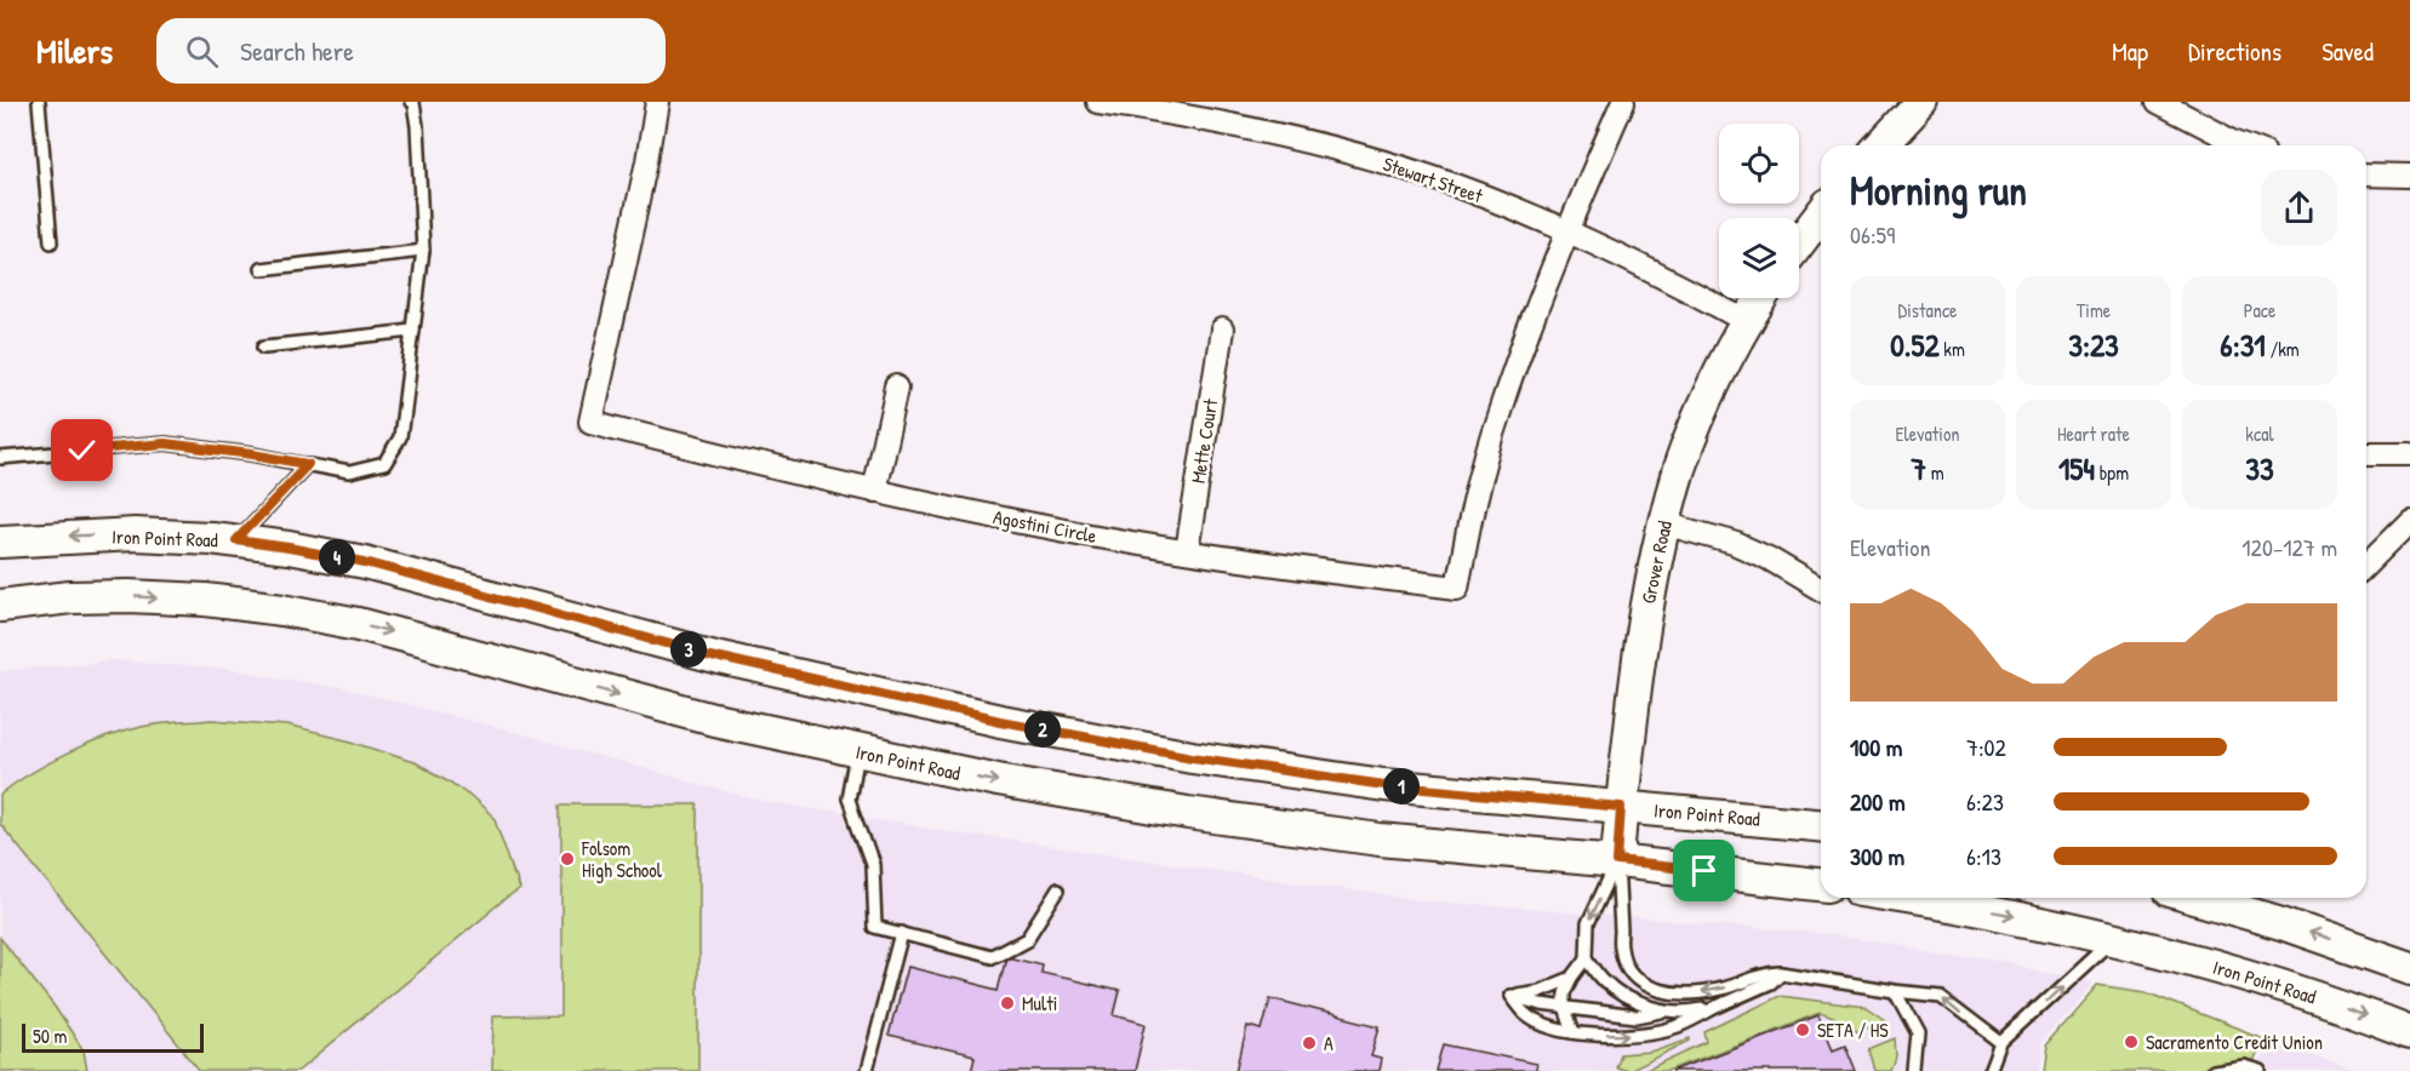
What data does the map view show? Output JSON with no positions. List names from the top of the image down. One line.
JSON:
{"streets":{"main road":["Iron Point Road","Grover Road"],"street":["Stewart Street","Mette Court","Agostini Circle"]},"crossings":[["Stewart Street","Agostini Circle"],["Stewart Street","Grover Road"],["Mette Court","Agostini Circle"],["Iron Point Road","Grover Road"]],"places":["Folsom High School","Multi","SETA / HS","Sacramento Credit Union","A"],"scale_bar":"50 m","page":{"header":"Milers","search":"Search here","nav":["Map","Directions","Saved"],"heading":["Morning run","06:59"],"stats":[["Distance","0.52 km"],["Time","3:23"],["Pace","6:31 /km"],["Elevation","7 m"],["Heart rate","154 bpm"],["kcal","33"]],"chart":["Elevation","120–127 m"],"pins":["4","3","2","1"],"list":[{"name":"100 m","note":"7:02"},{"name":"200 m","note":"6:23"},{"name":"300 m","note":"6:13"}],"scale":"50 m"}}
